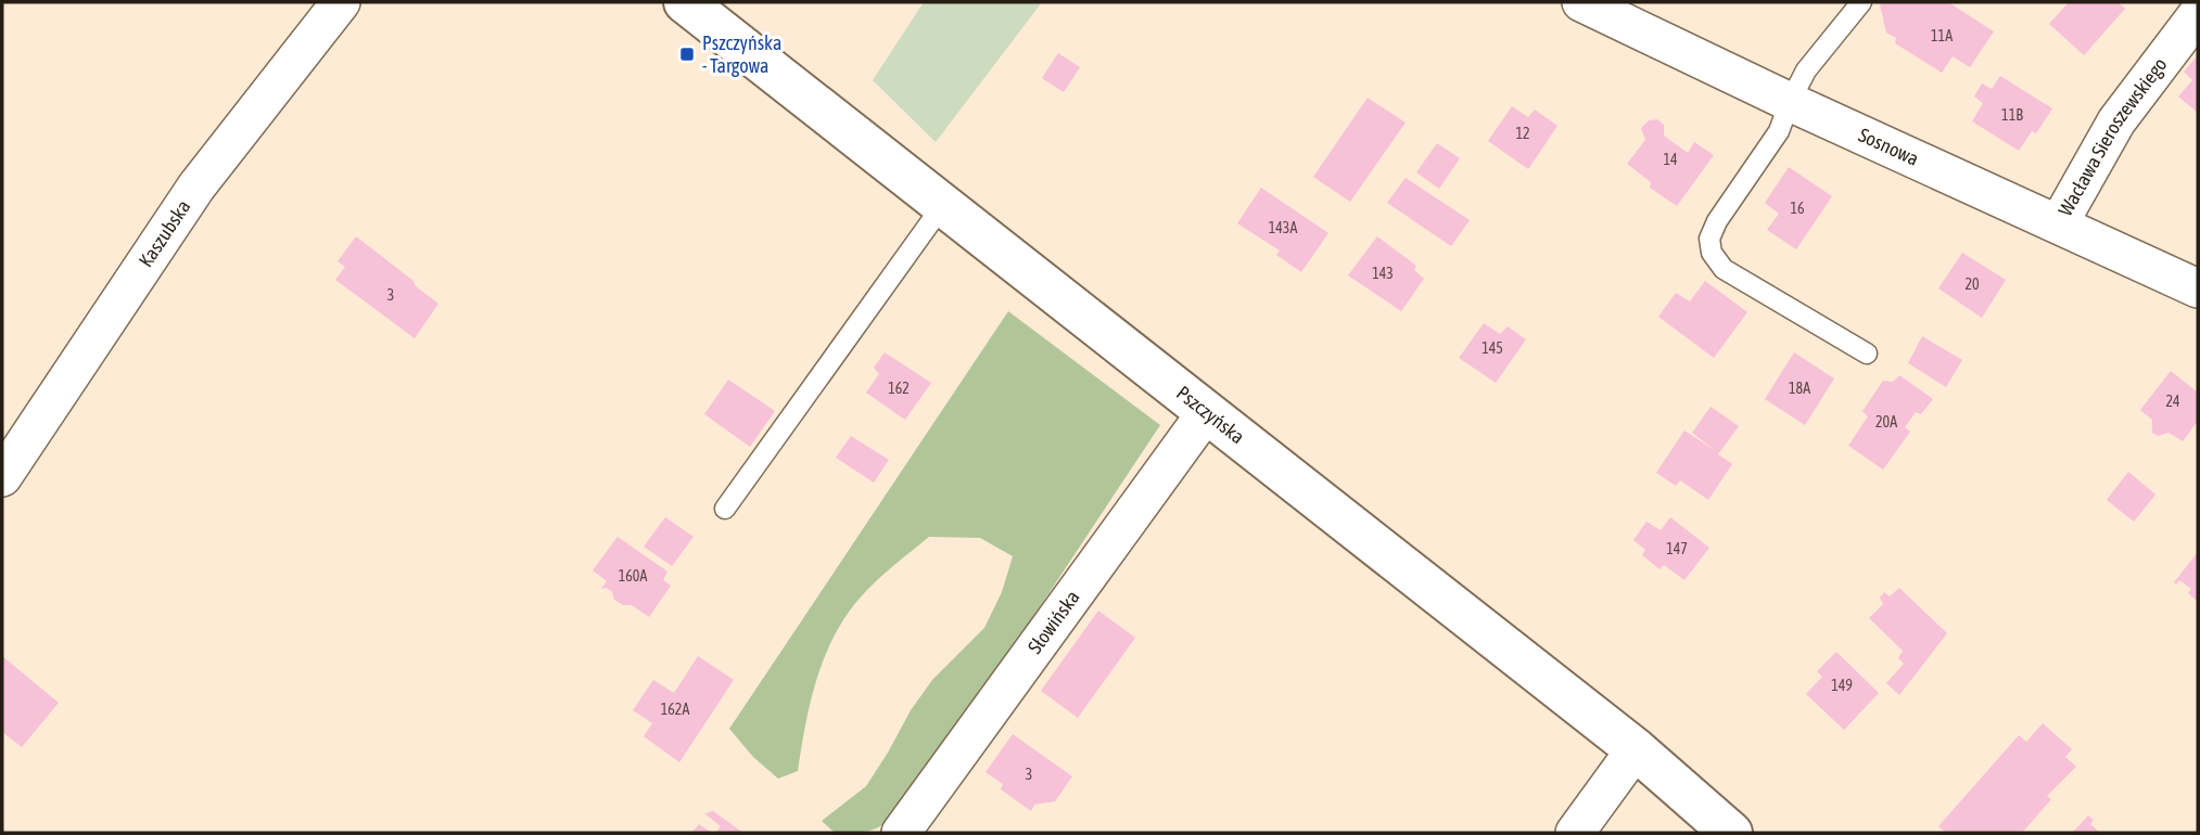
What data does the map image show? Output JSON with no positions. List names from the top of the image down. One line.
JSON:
{"streets":{"main road":["Pszczyńska"],"street":["Wacława Sieroszewskiego","Sosnowa","Kaszubska","Słowińska"]},"crossings":[["Wacława Sieroszewskiego","Sosnowa"],["Pszczyńska","Słowińska"]],"places":{"transit":["Pszczyńska - Targowa"]},"house_numbers":["11A","11B","12","14","16","143A","143","20","3","145","162","18A","24","20A","147","160A","149","162A","3"]}
